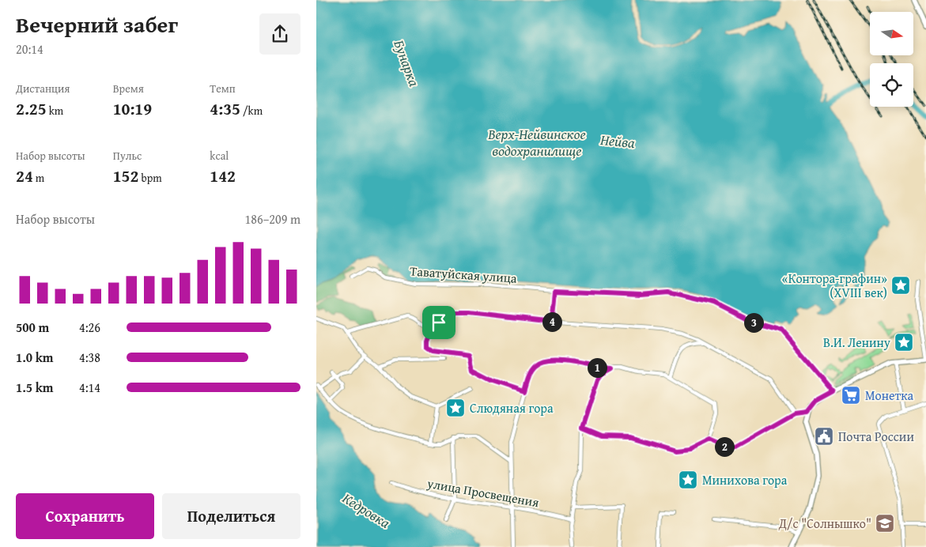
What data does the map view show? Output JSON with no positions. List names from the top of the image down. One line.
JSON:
{"streets":{"street":["Таватуйская улица","улица Просвещения"]},"water":["Бунарка","Верх-Нейвинское водохранилище","Нейва","Кедровка"],"places":{"place":["«Контора-графин» (XVIII век)","В.И. Ленину","Слюдяная гора","Минихова гора"],"supermarket":["Монетка"],"public building":["Почта России"],"school or university":["Д/с \"Солнышко\""]},"north":"right","page":{"heading":["Вечерний забег","20:14"],"stats":[["Дистанция","2.25 km"],["Время","10:19"],["Темп","4:35 /km"],["Набор высоты","24 m"],["Пульс","152 bpm"],["kcal","142"]],"chart":["Набор высоты","186–209 m"],"list":[{"name":"500 m","note":"4:26"},{"name":"1.0 km","note":"4:38"},{"name":"1.5 km","note":"4:14"}],"pins":["4","3","1","2"],"buttons":["Сохранить","Поделиться"]}}
